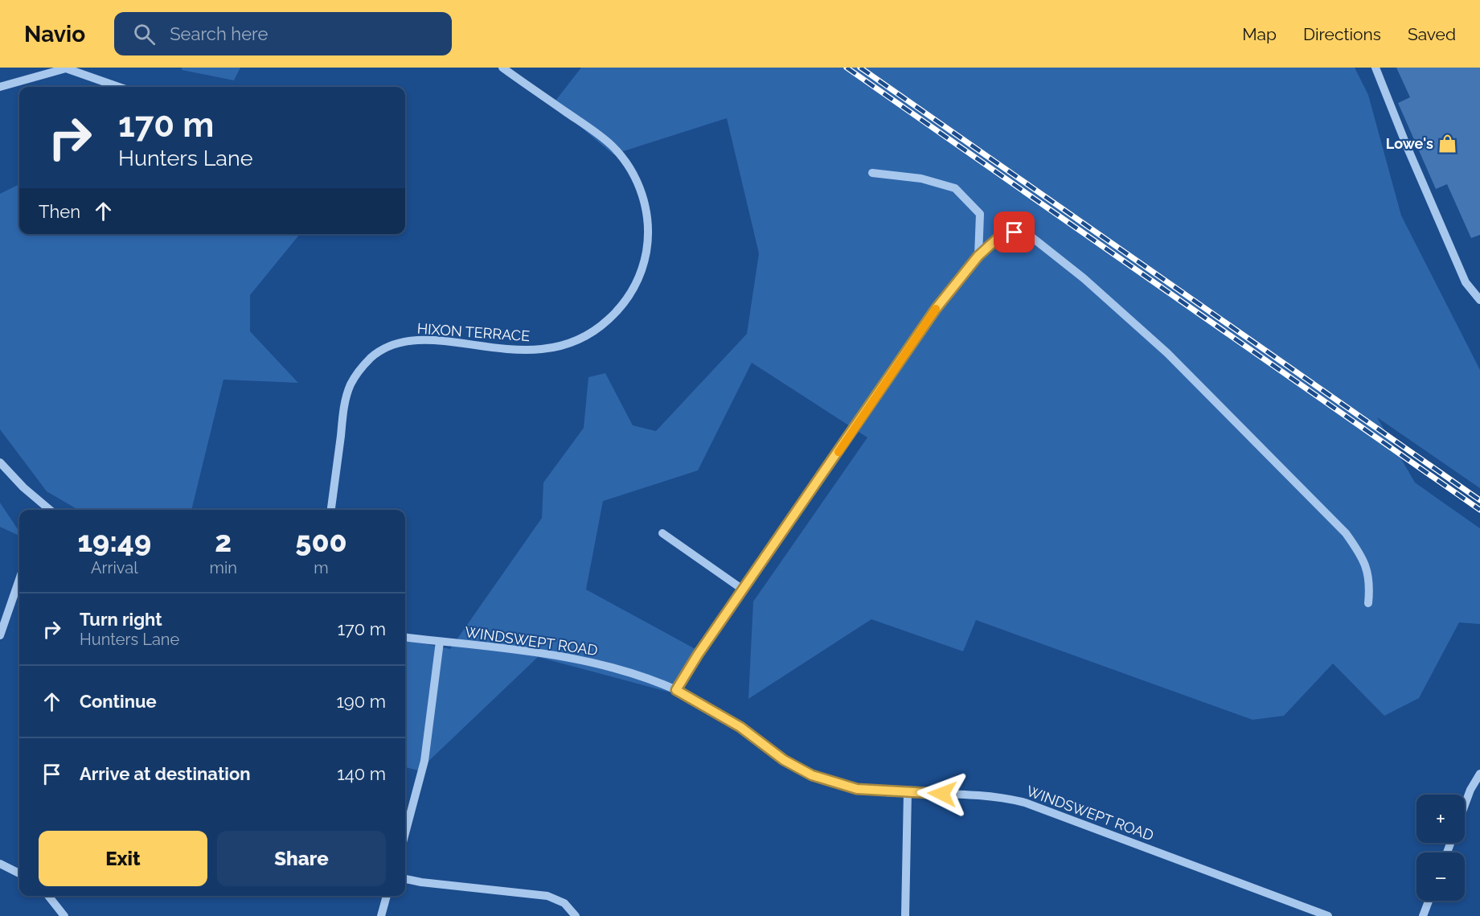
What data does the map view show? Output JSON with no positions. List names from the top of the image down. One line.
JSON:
{"streets":{"street":["HIXON TERRACE","WINDSWEPT ROAD"]},"places":{"shop":["Lowe's"]},"page":{"header":"Navio","search":"Search here","nav":["Map","Directions","Saved"],"turn":["170 m","Hunters Lane"],"then":"Then","eta":["19:49","Arrival","2","min","500","m"],"list":[{"name":"Turn right","note":"Hunters Lane","value":"170 m"},{"name":"Continue","value":"190 m"},{"name":"Arrive at destination","value":"140 m"}],"map_buttons":["+","−"],"buttons":["Exit","Share"]}}
